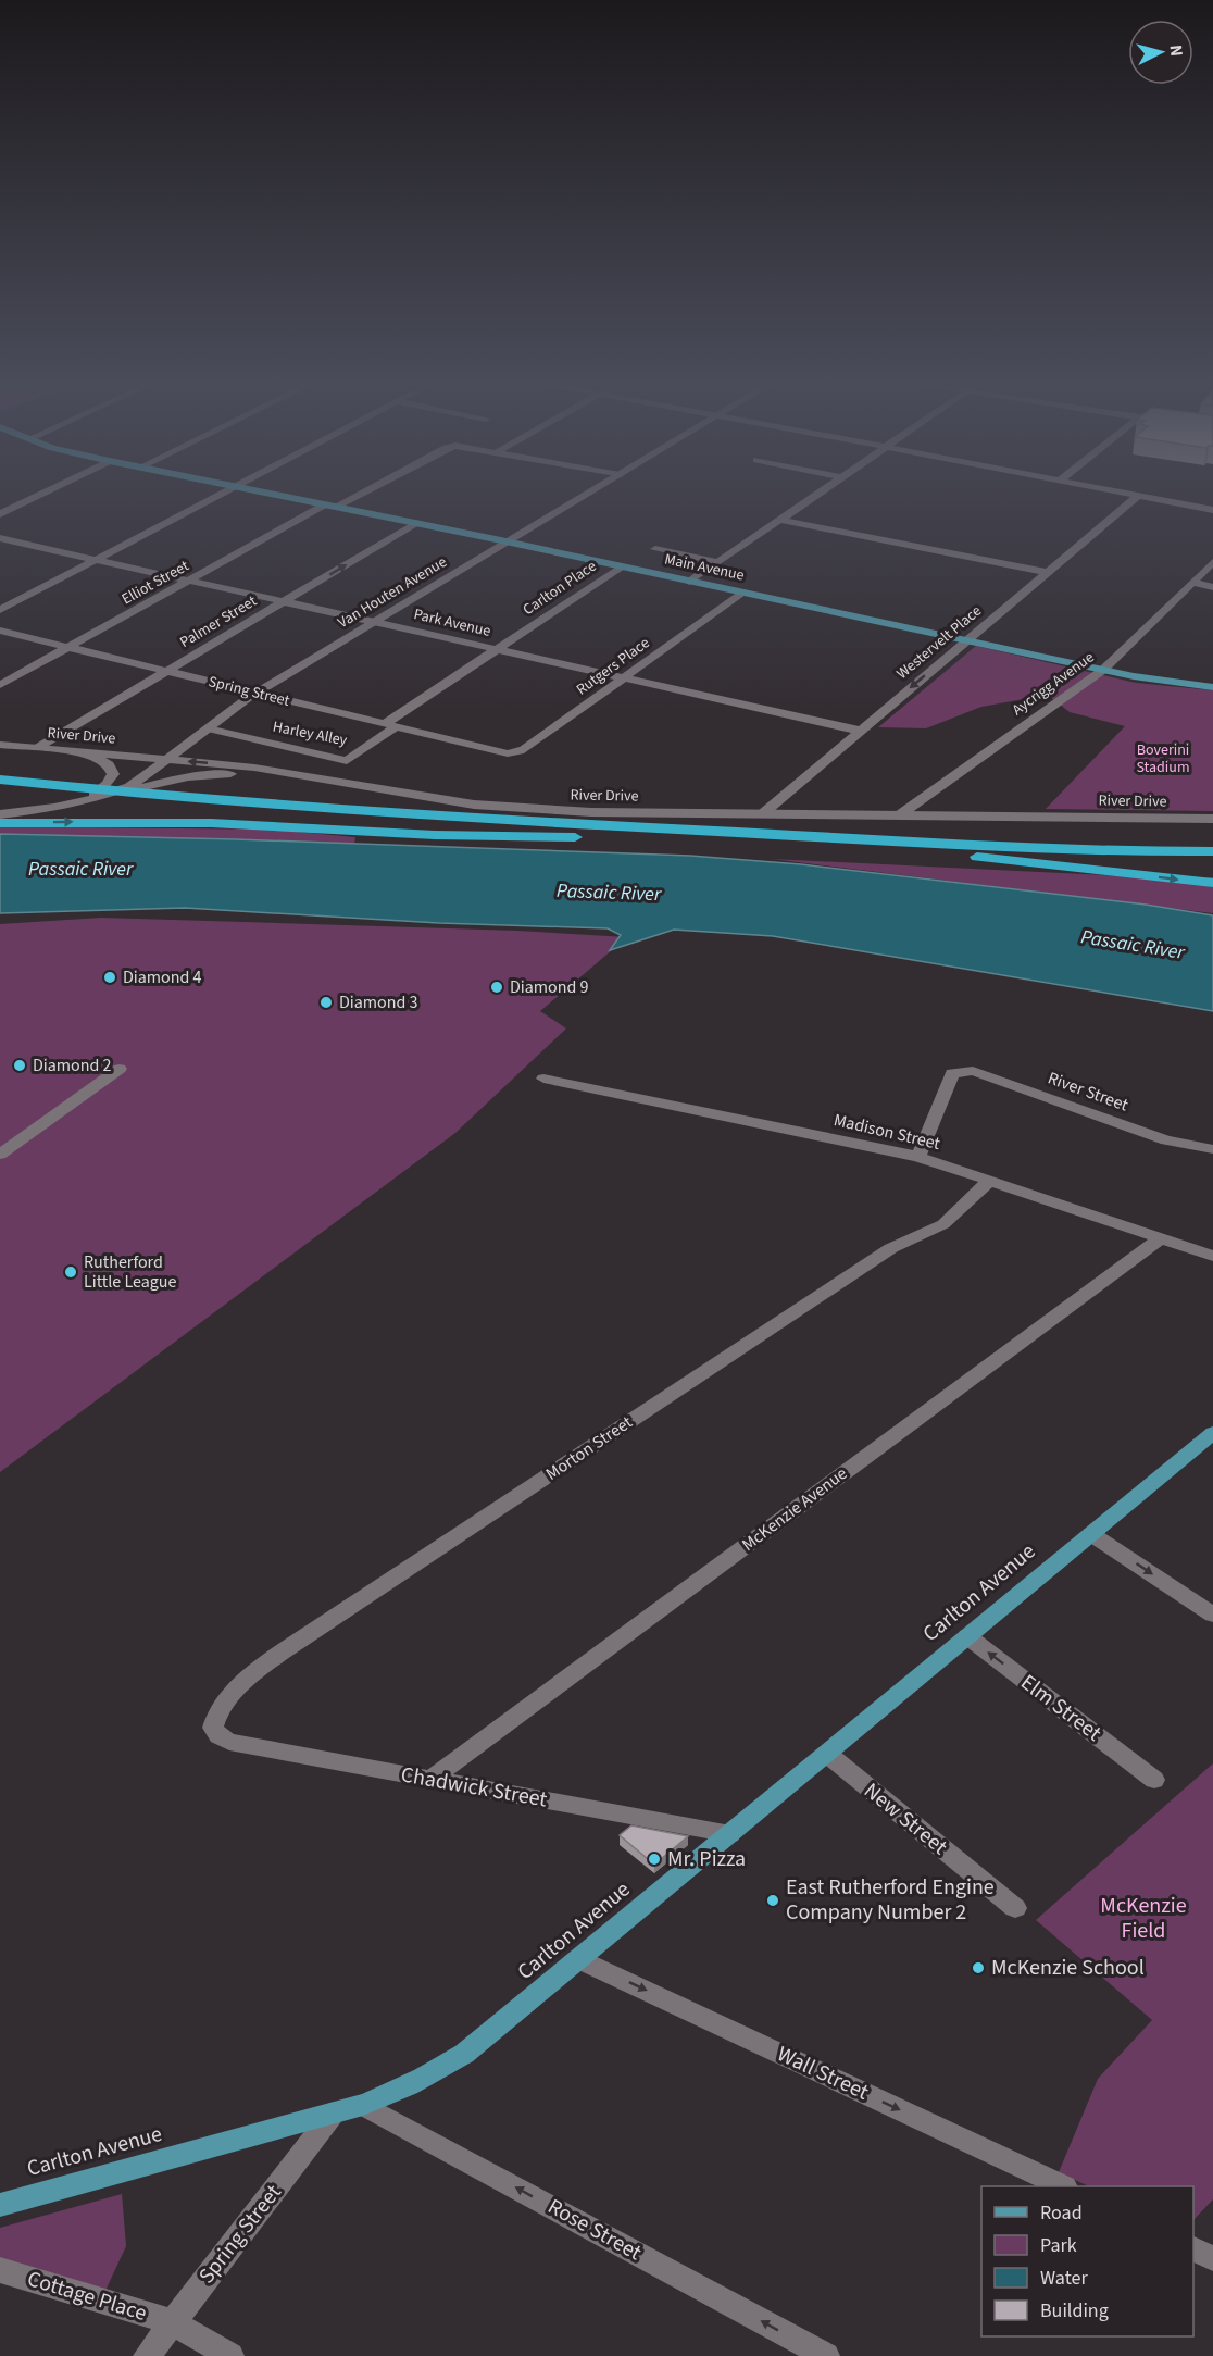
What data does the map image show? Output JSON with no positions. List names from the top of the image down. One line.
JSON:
{"streets":{"main road":["Main Avenue","Carlton Avenue"],"street":["Elliot Street","Carlton Place","Van Houten Avenue","Palmer Street","Park Avenue","Westervelt Place","Rutgers Place","Aycrigg Avenue","Spring Street","Harley Alley","River Drive","River Street","Madison Street","Morton Street","McKenzie Avenue","Elm Street","Chadwick Street","New Street","Wall Street","Rose Street","Cottage Place"]},"crossings":[["Main Avenue","Elliot Street"],["Main Avenue","Carlton Place"],["Main Avenue","Van Houten Avenue"],["Main Avenue","Palmer Street"],["Main Avenue","Westervelt Place"],["Main Avenue","Rutgers Place"],["Main Avenue","Aycrigg Avenue"],["Elliot Street","Park Avenue"],["Elliot Street","Spring Street"],["Carlton Place","Park Avenue"],["Carlton Place","Spring Street"],["Carlton Place","Harley Alley"],["Van Houten Avenue","Park Avenue"],["Van Houten Avenue","Spring Street"],["Van Houten Avenue","Harley Alley"],["Van Houten Avenue","River Drive"],["Palmer Street","Park Avenue"],["Palmer Street","Spring Street"],["Palmer Street","River Drive"],["Park Avenue","Westervelt Place"],["Park Avenue","Rutgers Place"],["Westervelt Place","River Drive"],["Rutgers Place","Spring Street"],["Aycrigg Avenue","River Drive"],["Spring Street","Harley Alley"],["Spring Street","Carlton Avenue"],["Spring Street","Cottage Place"],["River Street","Madison Street"],["Madison Street","Morton Street"],["Madison Street","McKenzie Avenue"],["Morton Street","Chadwick Street"],["McKenzie Avenue","Chadwick Street"],["Carlton Avenue","Elm Street"],["Carlton Avenue","Chadwick Street"],["Carlton Avenue","New Street"],["Carlton Avenue","Wall Street"],["Carlton Avenue","Rose Street"]],"one_way":["Palmer Street","Elm Street","Wall Street","Rose Street"],"water":["Passaic River"],"parks":["Boverini Stadium","McKenzie Field"],"places":["Diamond 4","Diamond 9","Diamond 3","Diamond 2","Rutherford Little League","Mr. Pizza","East Rutherford Engine Company Number 2","McKenzie School"],"legend":["Road","Park","Water","Building"],"north":"right"}
